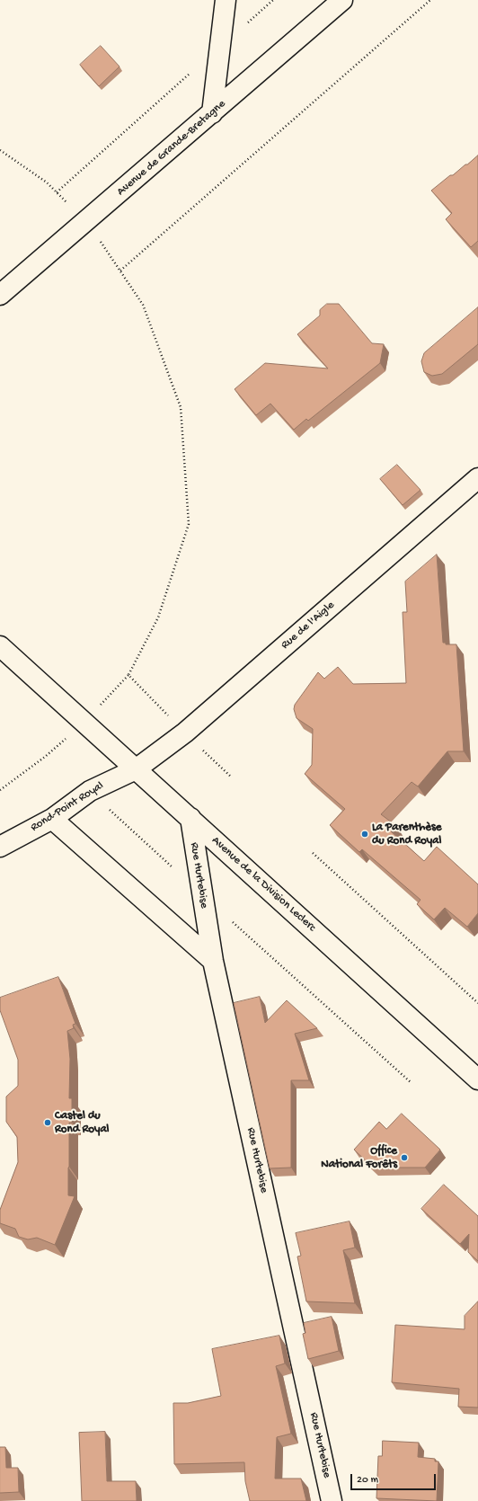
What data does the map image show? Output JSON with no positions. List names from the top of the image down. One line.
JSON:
{"streets":{"street":["Avenue de Grande-Bretagne","Rue de l'Aigle","Rond-Point Royal","Rue Hurtebise","Avenue de la Division Leclerc"]},"crossings":[["Rue de l'Aigle","Rond-Point Royal"],["Rue de l'Aigle","Avenue de la Division Leclerc"],["Rond-Point Royal","Avenue de la Division Leclerc"],["Rue Hurtebise","Avenue de la Division Leclerc"]],"places":["La Parenthèse du Rond Royal","Castel du Rond Royal","Office National Forêts"],"scale_bar":"20 m"}
